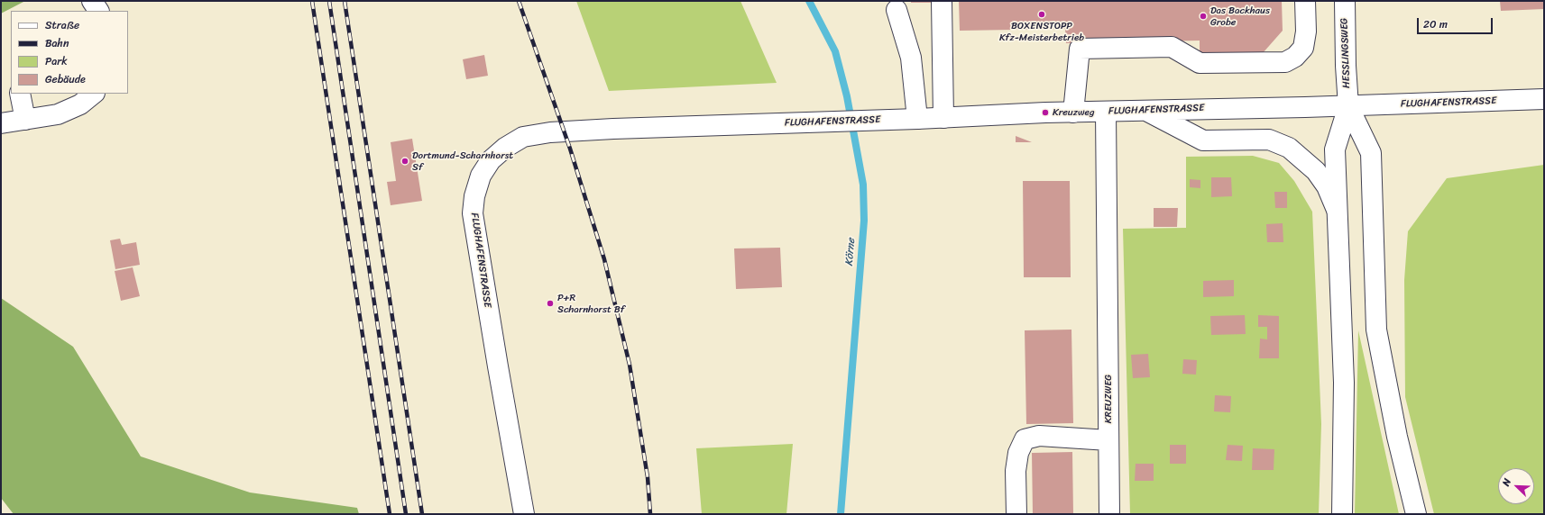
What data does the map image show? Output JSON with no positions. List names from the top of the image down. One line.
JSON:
{"streets":{"main road":["HESSLINGSWEG","FLUGHAFENSTRASSE","KREUZWEG"]},"crossings":[["HESSLINGSWEG","FLUGHAFENSTRASSE"],["FLUGHAFENSTRASSE","KREUZWEG"]],"water":["Körne"],"places":["BOXENSTOPP Kfz-Meisterbetrieb","Das Backhaus Grobe","Kreuzweg","Dortmund-Scharnhorst Sf","P+R Scharnhorst Bf"],"legend":["Straße","Bahn","Park","Gebäude"],"scale_bar":"20 m","north":"top left"}
